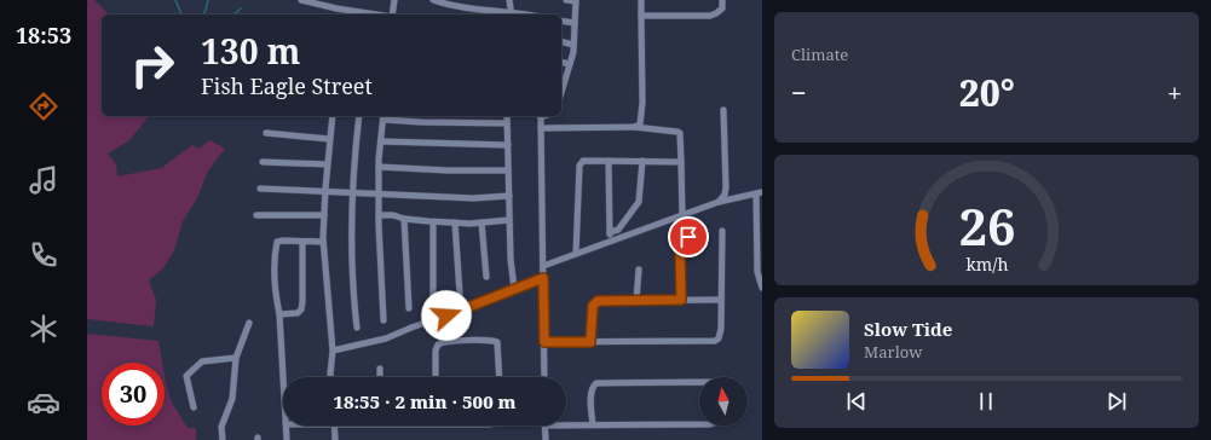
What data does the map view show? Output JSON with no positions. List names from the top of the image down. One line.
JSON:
{"north":"top","page":{"tabs":"18:53","tile":"Climate","turn":["130 m","Fish Eagle Street"],"heat":["−","20°","+"],"song":["Slow Tide","Marlow"],"limit":"30","trip":"18:55 · 2 min · 500 m","gauge":["26","km/h"]}}
